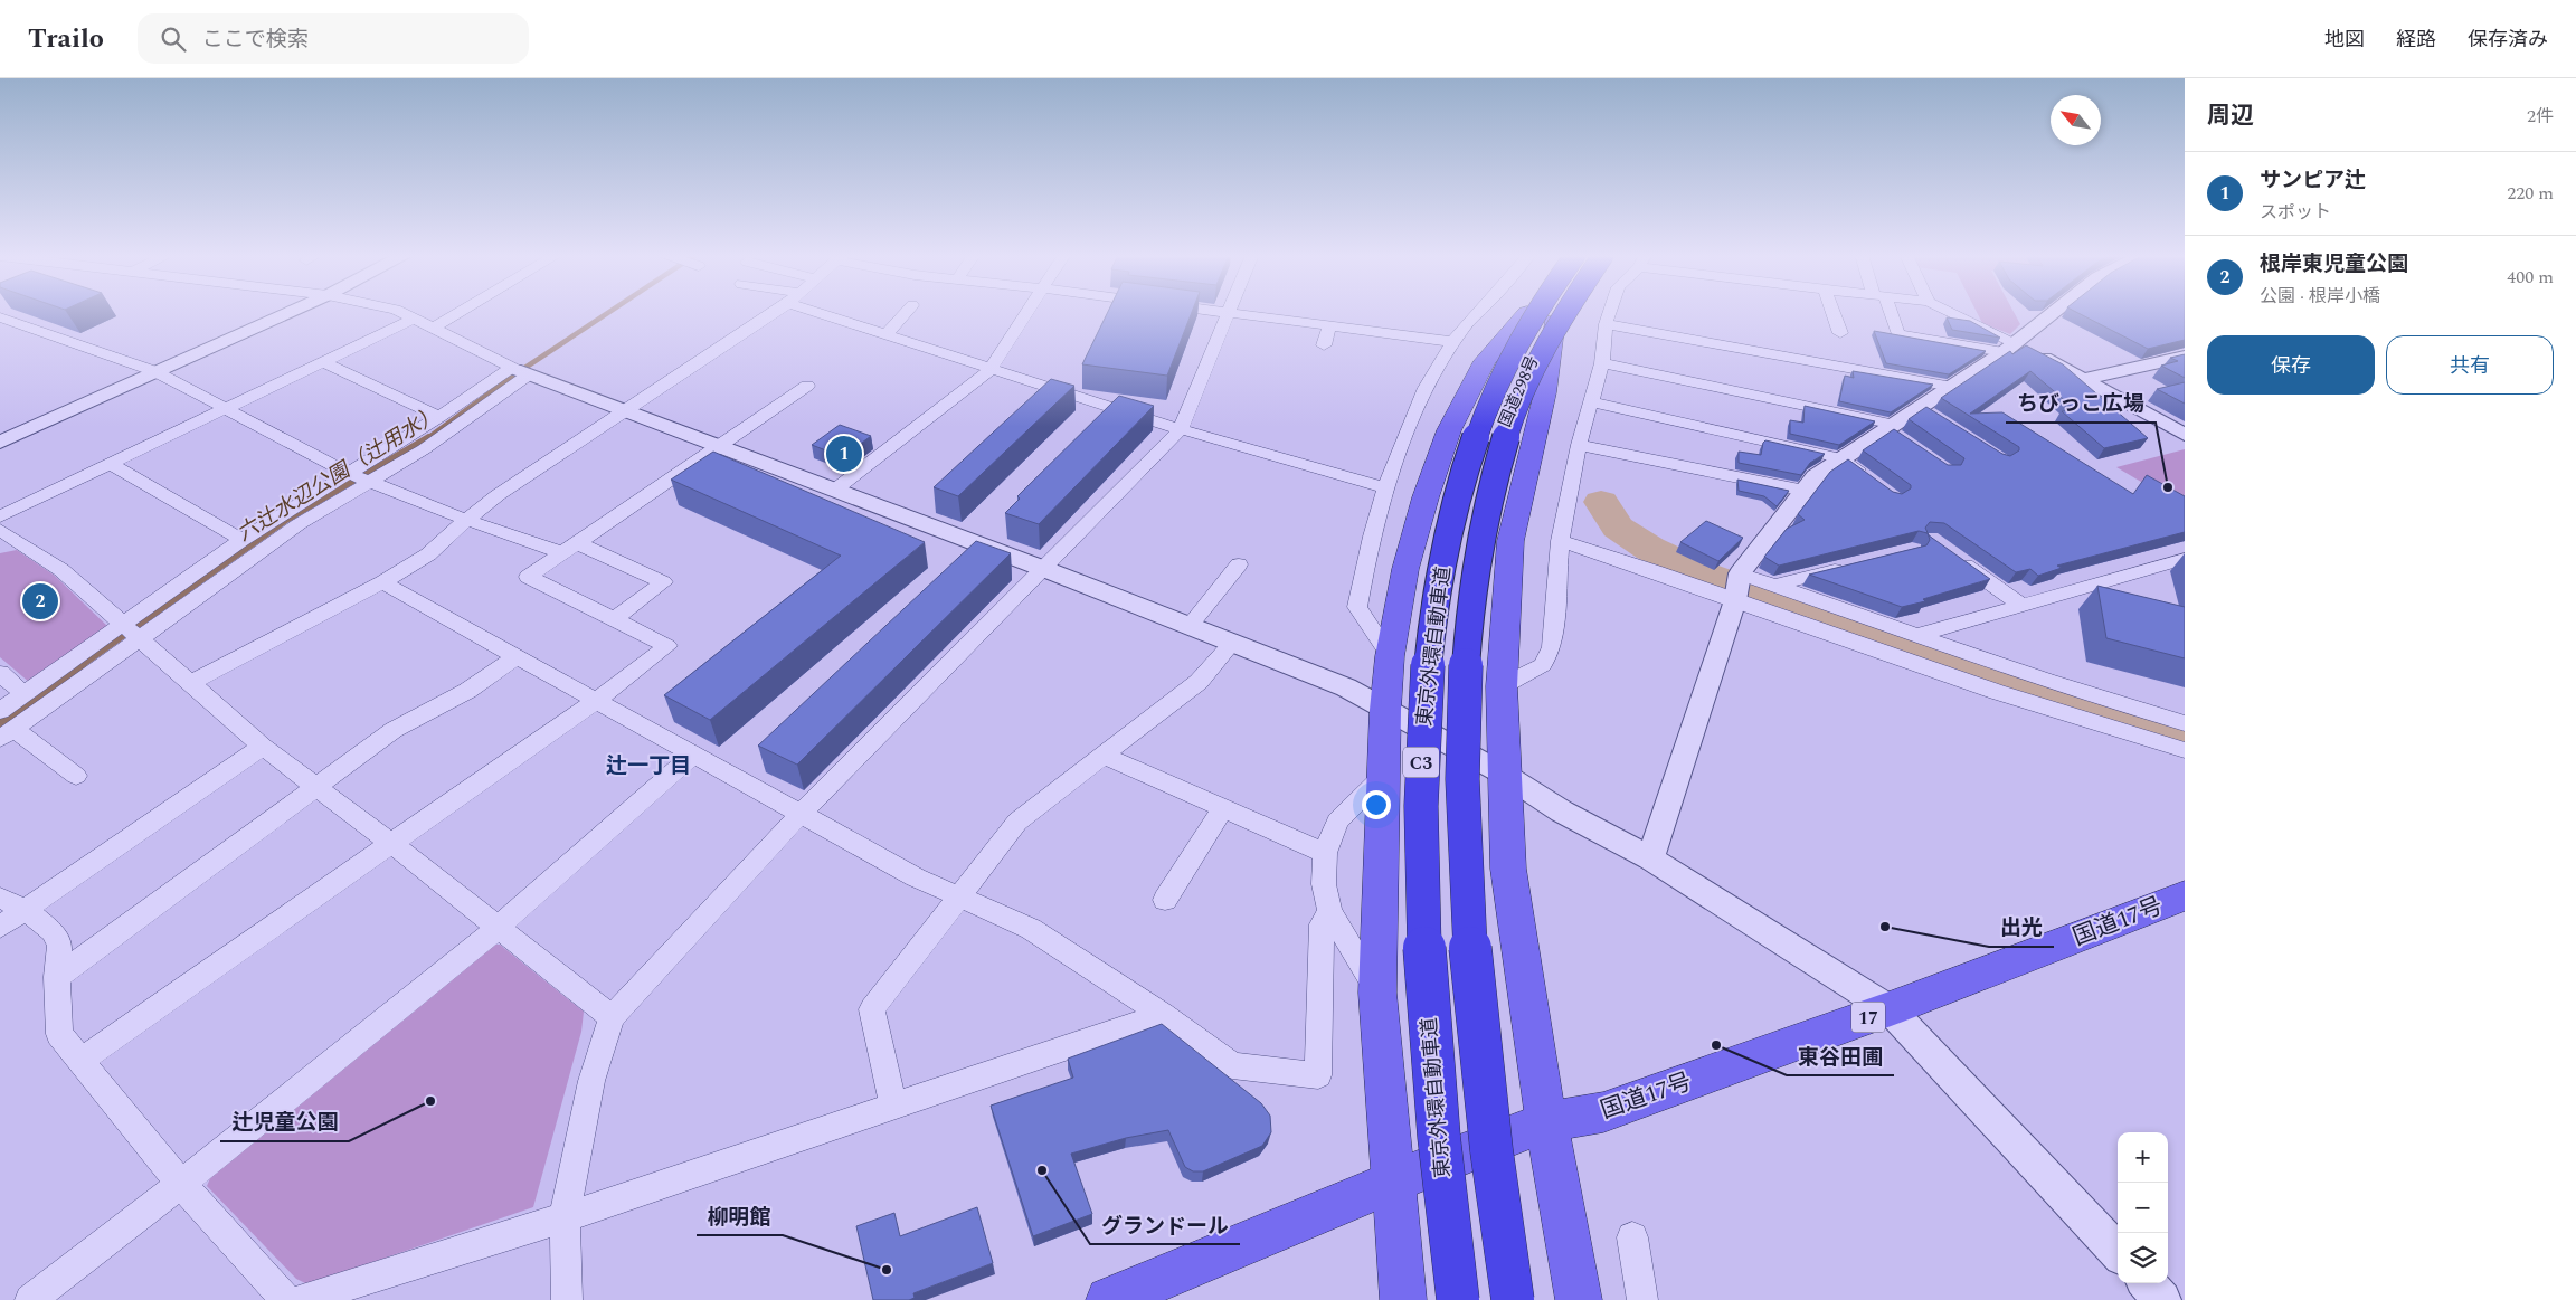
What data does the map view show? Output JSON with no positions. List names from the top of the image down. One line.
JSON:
{"streets":{"highway":["国道298号","東京外環自動車道","C3","国道17号","17"]},"districts":["辻一丁目"],"water":["六辻水辺公園（辻用水）"],"places":["ちびっこ広場","出光","東谷田圃","辻児童公園","グランドール","柳明館"],"north":"top left","page":{"header":"Trailo","search":"ここで検索","nav":["地図","経路","保存済み"],"heading":["周辺","2件"],"list":[{"mark":"1","name":"サンピア辻","note":"スポット","value":"220 m"},{"mark":"2","name":"根岸東児童公園","note":"公園 · 根岸小橋","value":"400 m"}],"buttons":["保存","共有"],"pins":["1","2"],"map_buttons":["+","−"]}}
